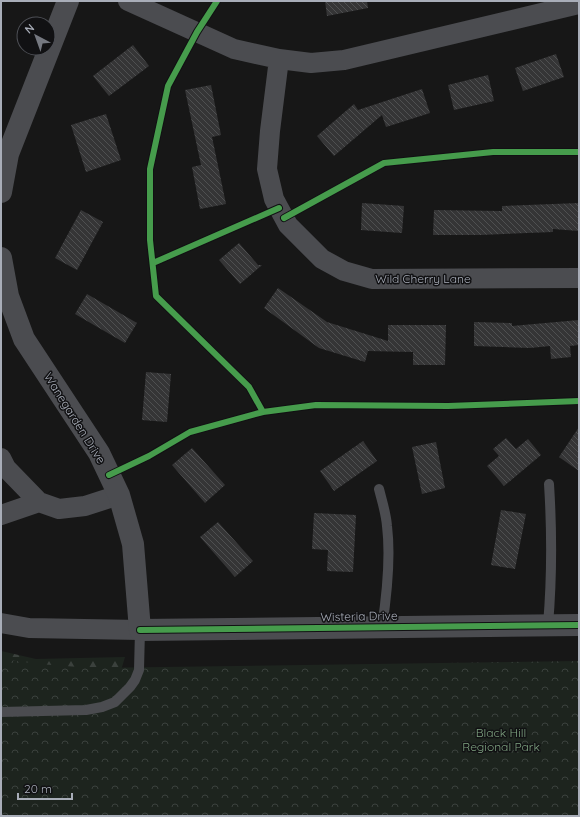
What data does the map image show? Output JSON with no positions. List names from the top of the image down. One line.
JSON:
{"streets":{"street":["Wild Cherry Lane","Wanegarden Drive","Wisteria Drive"]},"crossings":[["Wanegarden Drive","Wisteria Drive"]],"parks":["Black Hill Regional Park"],"scale_bar":"20 m","north":"top left"}
